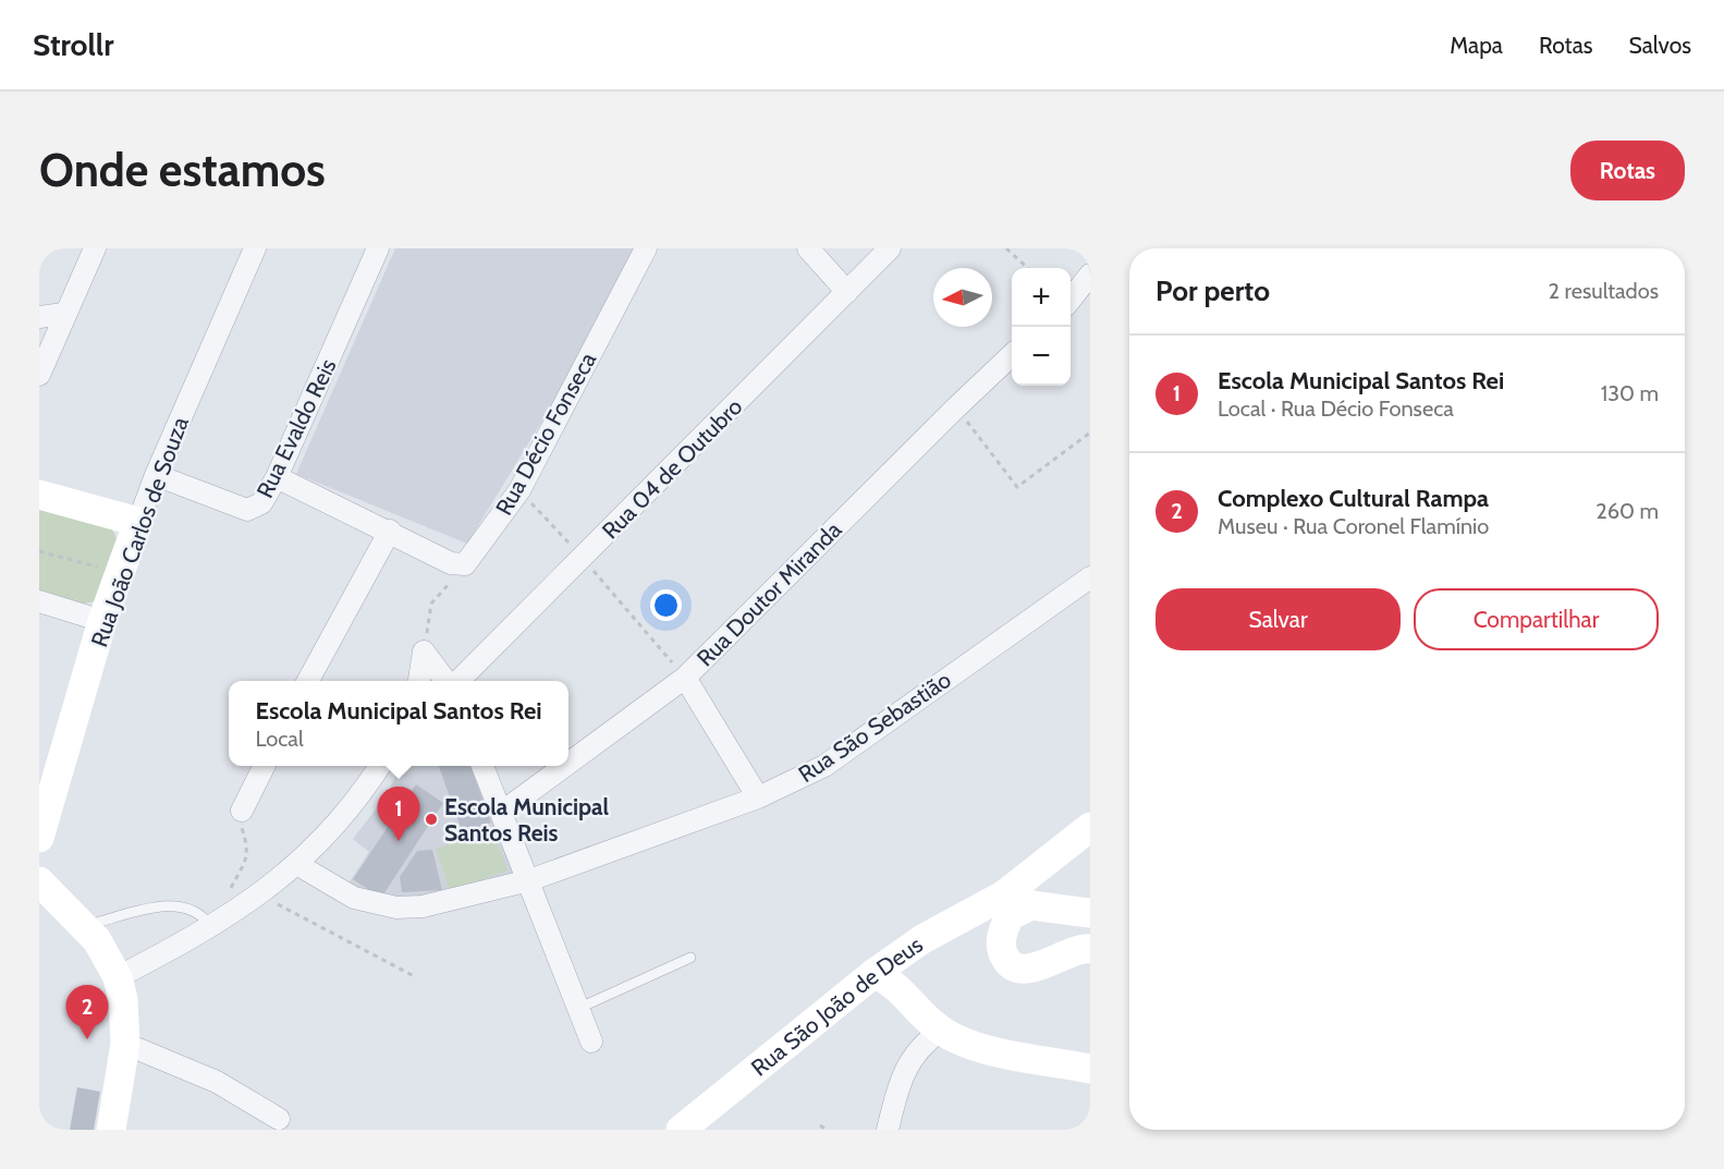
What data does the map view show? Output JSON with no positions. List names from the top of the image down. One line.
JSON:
{"streets":{"main road":["Rua João Carlos de Souza","Rua São João de Deus"],"street":["Rua Evaldo Reis","Rua Décio Fonseca","Rua 04 de Outubro","Rua Doutor Miranda","Rua São Sebastião"]},"crossings":[["Rua Evaldo Reis","Rua João Carlos de Souza"]],"places":["Escola Municipal Santos Reis"],"north":"left","page":{"header":"Strollr","nav":["Mapa","Rotas","Salvos"],"buttons":["Rotas",["Salvar","Compartilhar"]],"title":"Onde estamos","heading":["Por perto","2 resultados"],"map_buttons":["+","−"],"list":[{"mark":"1","name":"Escola Municipal Santos Rei","note":"Local · Rua Décio Fonseca","value":"130 m"},{"mark":"2","name":"Complexo Cultural Rampa","note":"Museu · Rua Coronel Flamínio","value":"260 m"}],"popup":["Escola Municipal Santos Rei","Local"],"pins":["1","2"]}}
